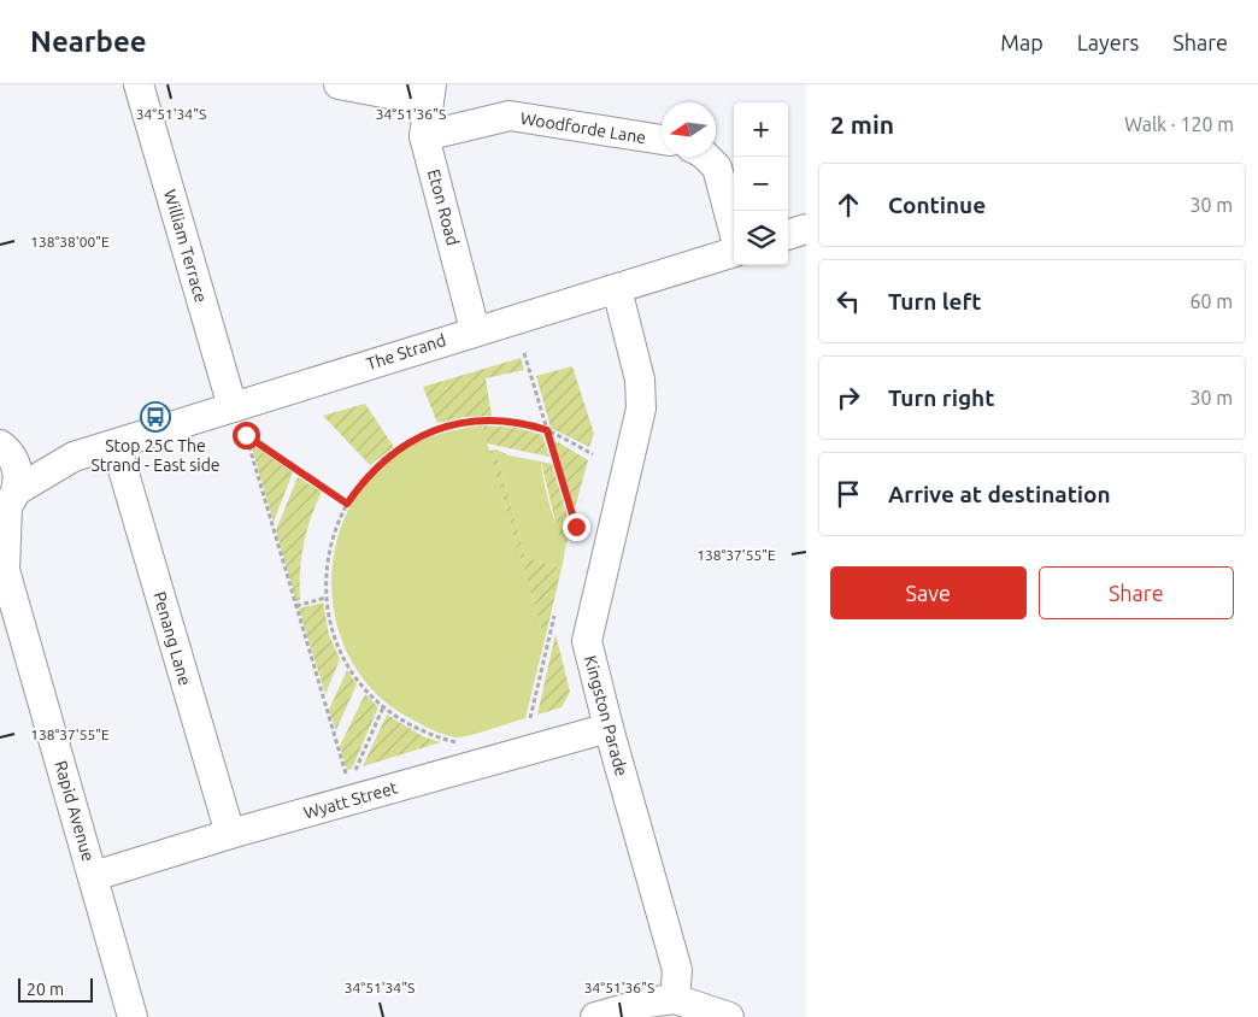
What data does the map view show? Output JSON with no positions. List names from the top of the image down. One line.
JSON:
{"streets":{"street":["Woodforde Lane","Eton Road","William Terrace","The Strand","Penang Lane","Kingston Parade","Wyatt Street","Rapid Avenue"]},"crossings":[["Woodforde Lane","Eton Road"],["Eton Road","The Strand"],["William Terrace","The Strand"],["The Strand","Penang Lane"],["The Strand","Kingston Parade"],["The Strand","Rapid Avenue"],["Penang Lane","Wyatt Street"],["Kingston Parade","Wyatt Street"],["Wyatt Street","Rapid Avenue"]],"places":{"bus stop":["Stop 25C The Strand - East side"]},"scale_bar":"20 m","north":"left","page":{"header":"Nearbee","nav":["Map","Layers","Share"],"heading":["2 min","Walk · 120 m"],"map_buttons":["+","−"],"list":[["Continue","30 m"],["Turn left","60 m"],["Turn right","30 m"],"Arrive at destination"],"buttons":["Save","Share"],"scale":"20 m"},"coordinates":["34°51'34\"S","34°51'36\"S","138°38'00\"E","138°37'55\"E"]}
